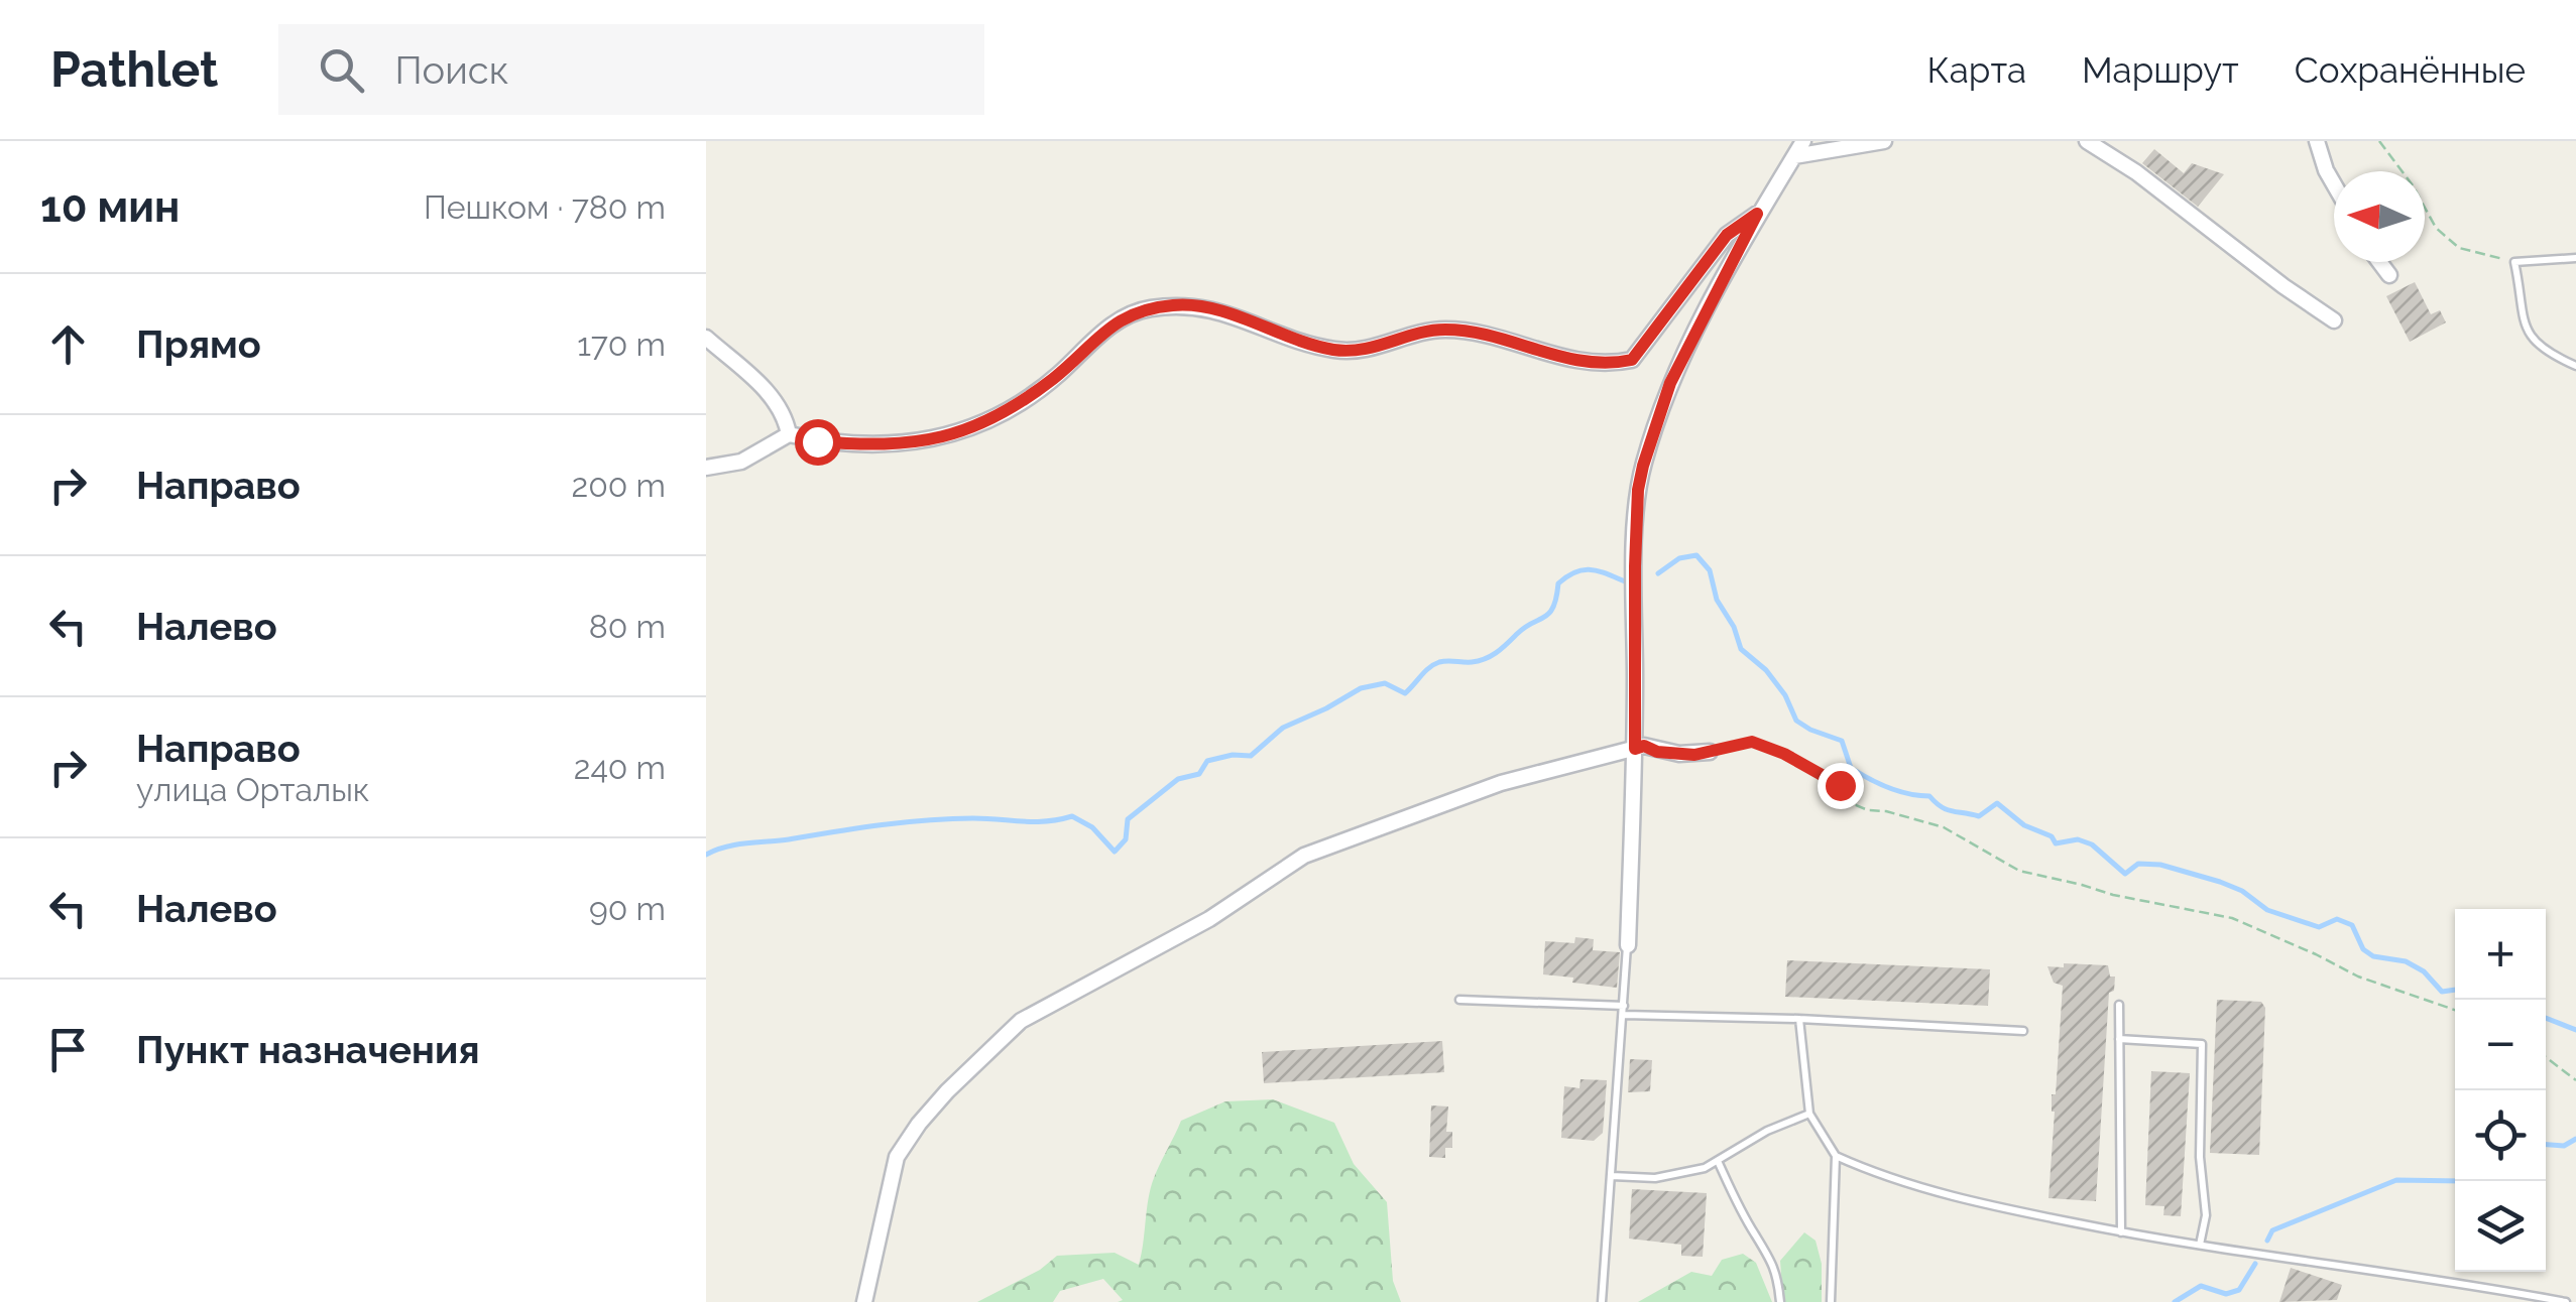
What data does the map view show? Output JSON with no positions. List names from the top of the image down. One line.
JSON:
{"north":"left","page":{"header":"Pathlet","search":"Поиск","nav":["Карта","Маршрут","Сохранённые"],"heading":["10 мин","Пешком · 780 m"],"list":[["Прямо","170 m"],["Направо","200 m"],["Налево","80 m"],["Направо","улица Орталык","240 m"],["Налево","90 m"],"Пункт назначения"],"map_buttons":["+","−"]}}
